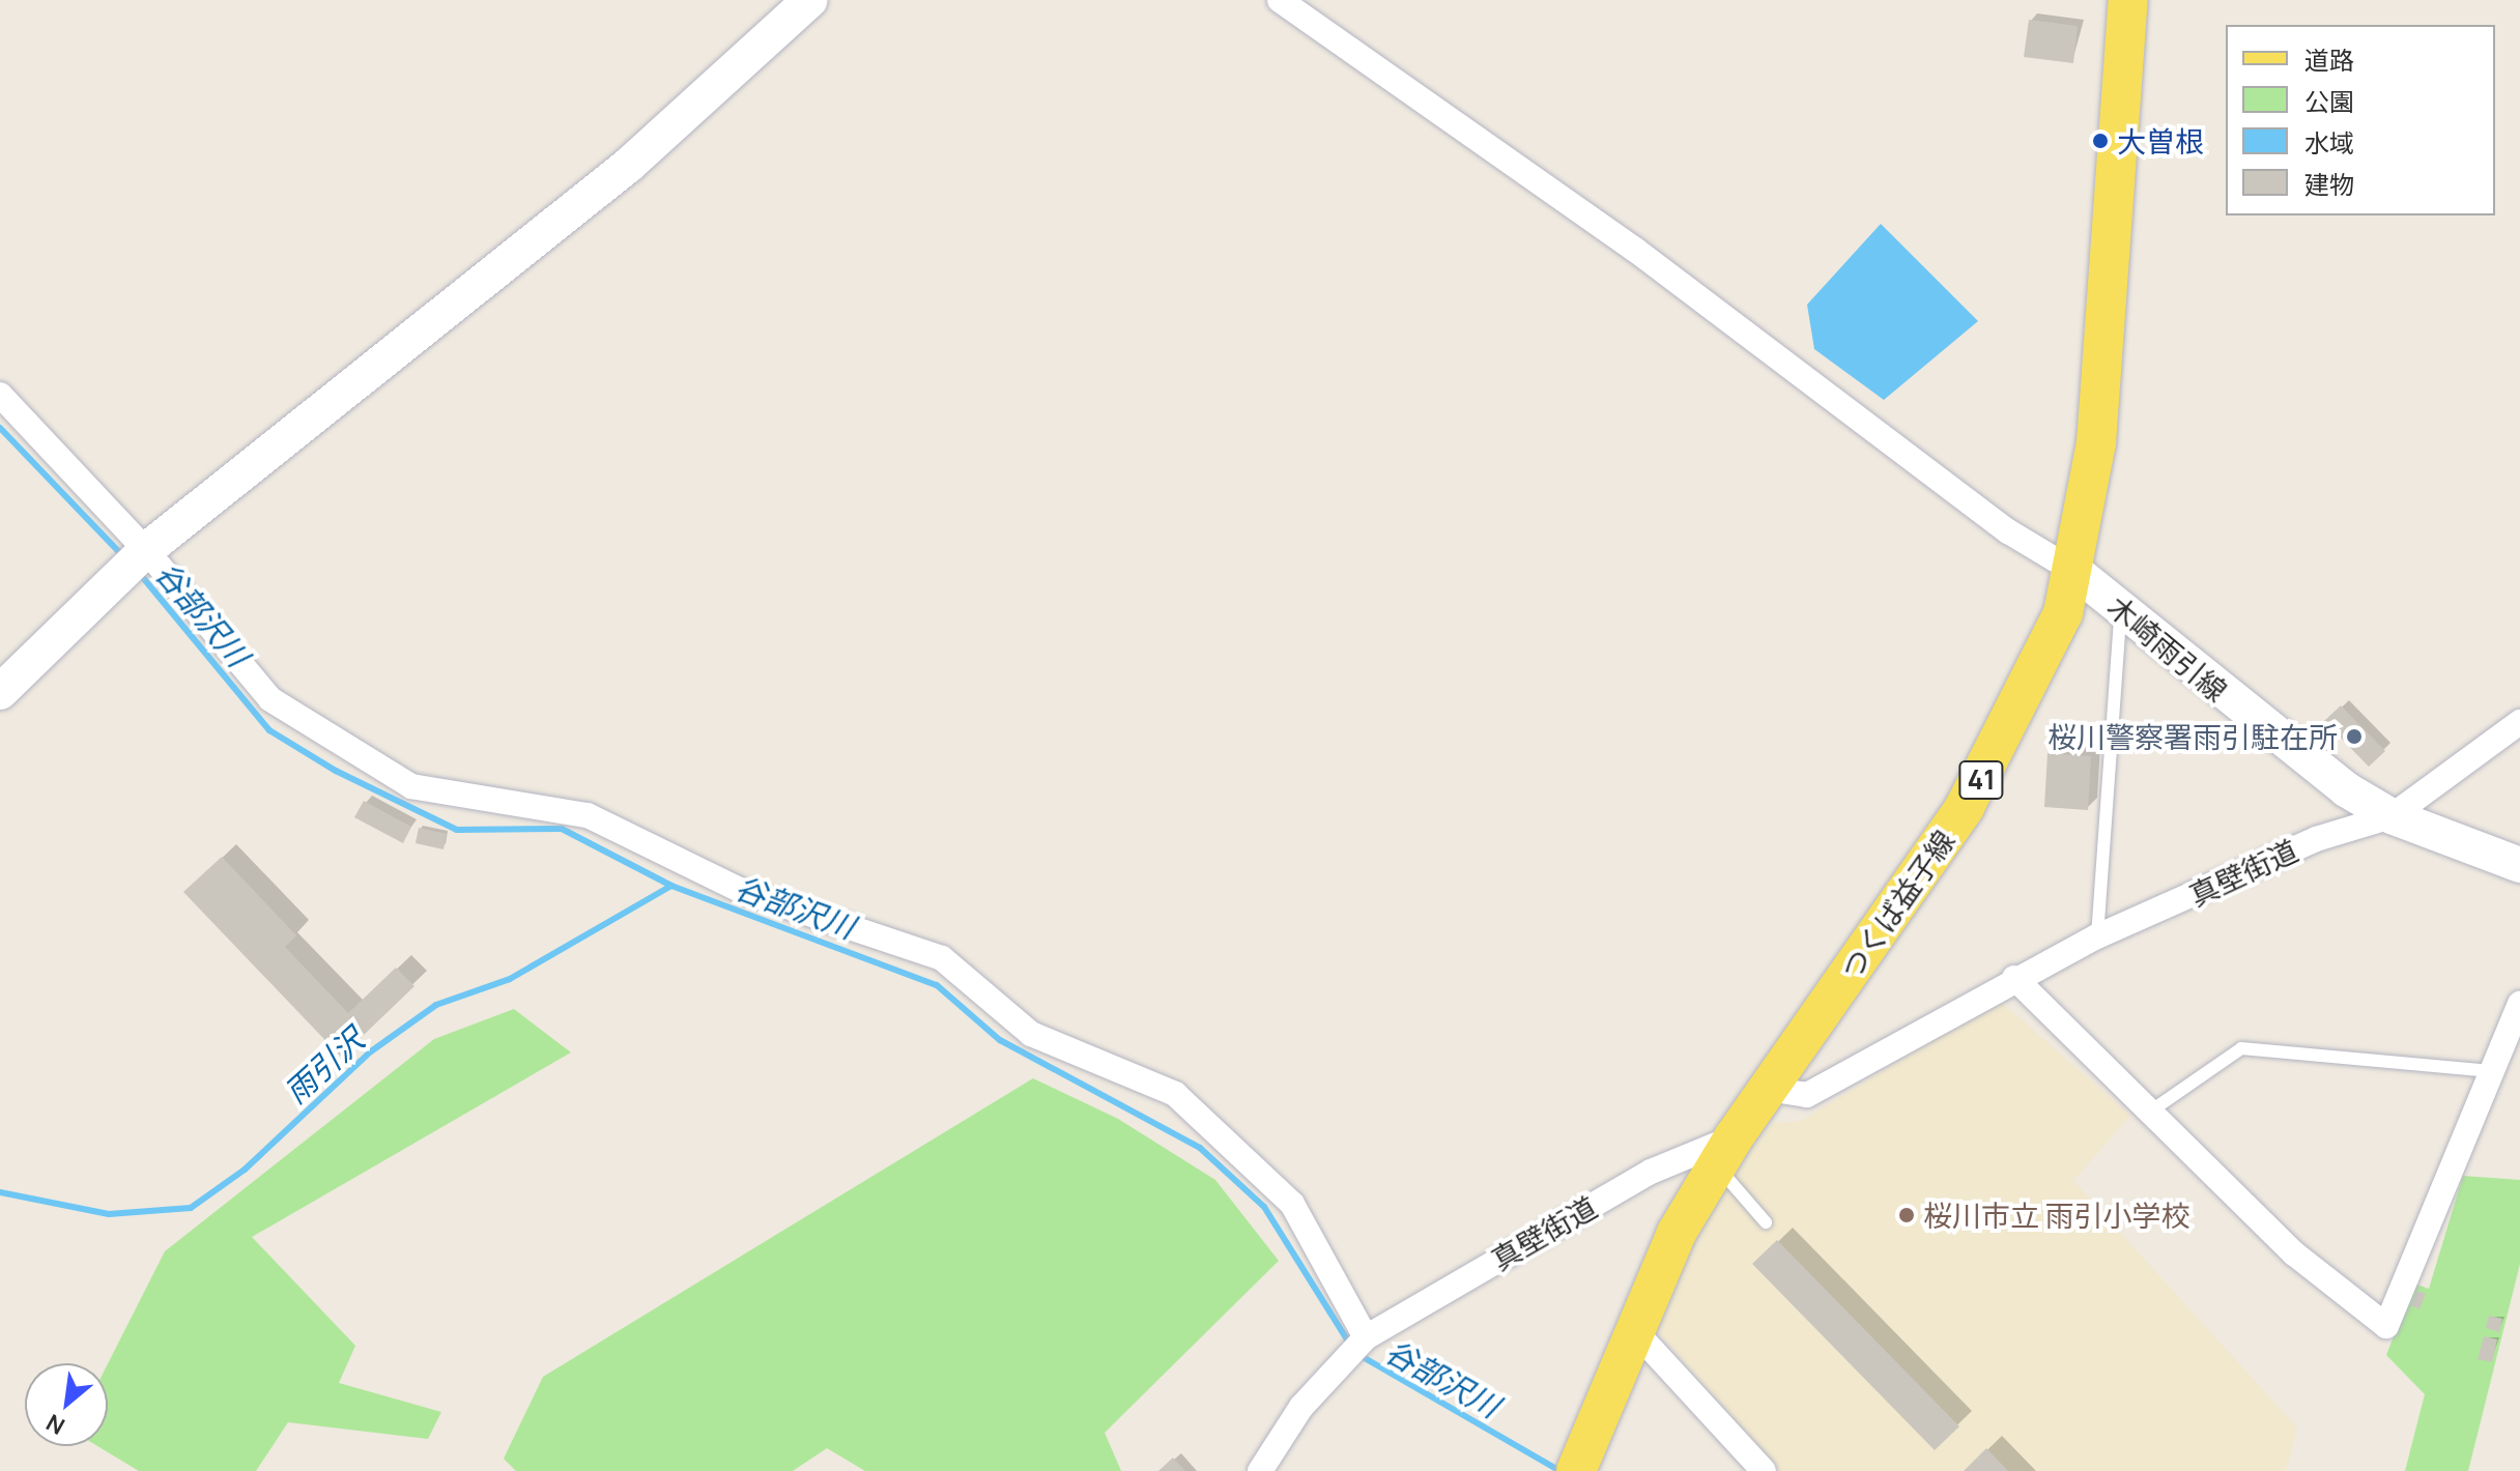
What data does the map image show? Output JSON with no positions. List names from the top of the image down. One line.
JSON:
{"streets":{"main road":["41","つくば益子線"],"street":["木崎雨引線","真壁街道"]},"crossings":[["木崎雨引線","真壁街道"],["木崎雨引線","つくば益子線"],["真壁街道","つくば益子線"]],"water":["谷部沢川","雨引沢"],"places":["大曽根","桜川警察署雨引駐在所","桜川市立 雨引小学校"],"legend":["道路","公園","水域","建物"],"north":"bottom left"}
